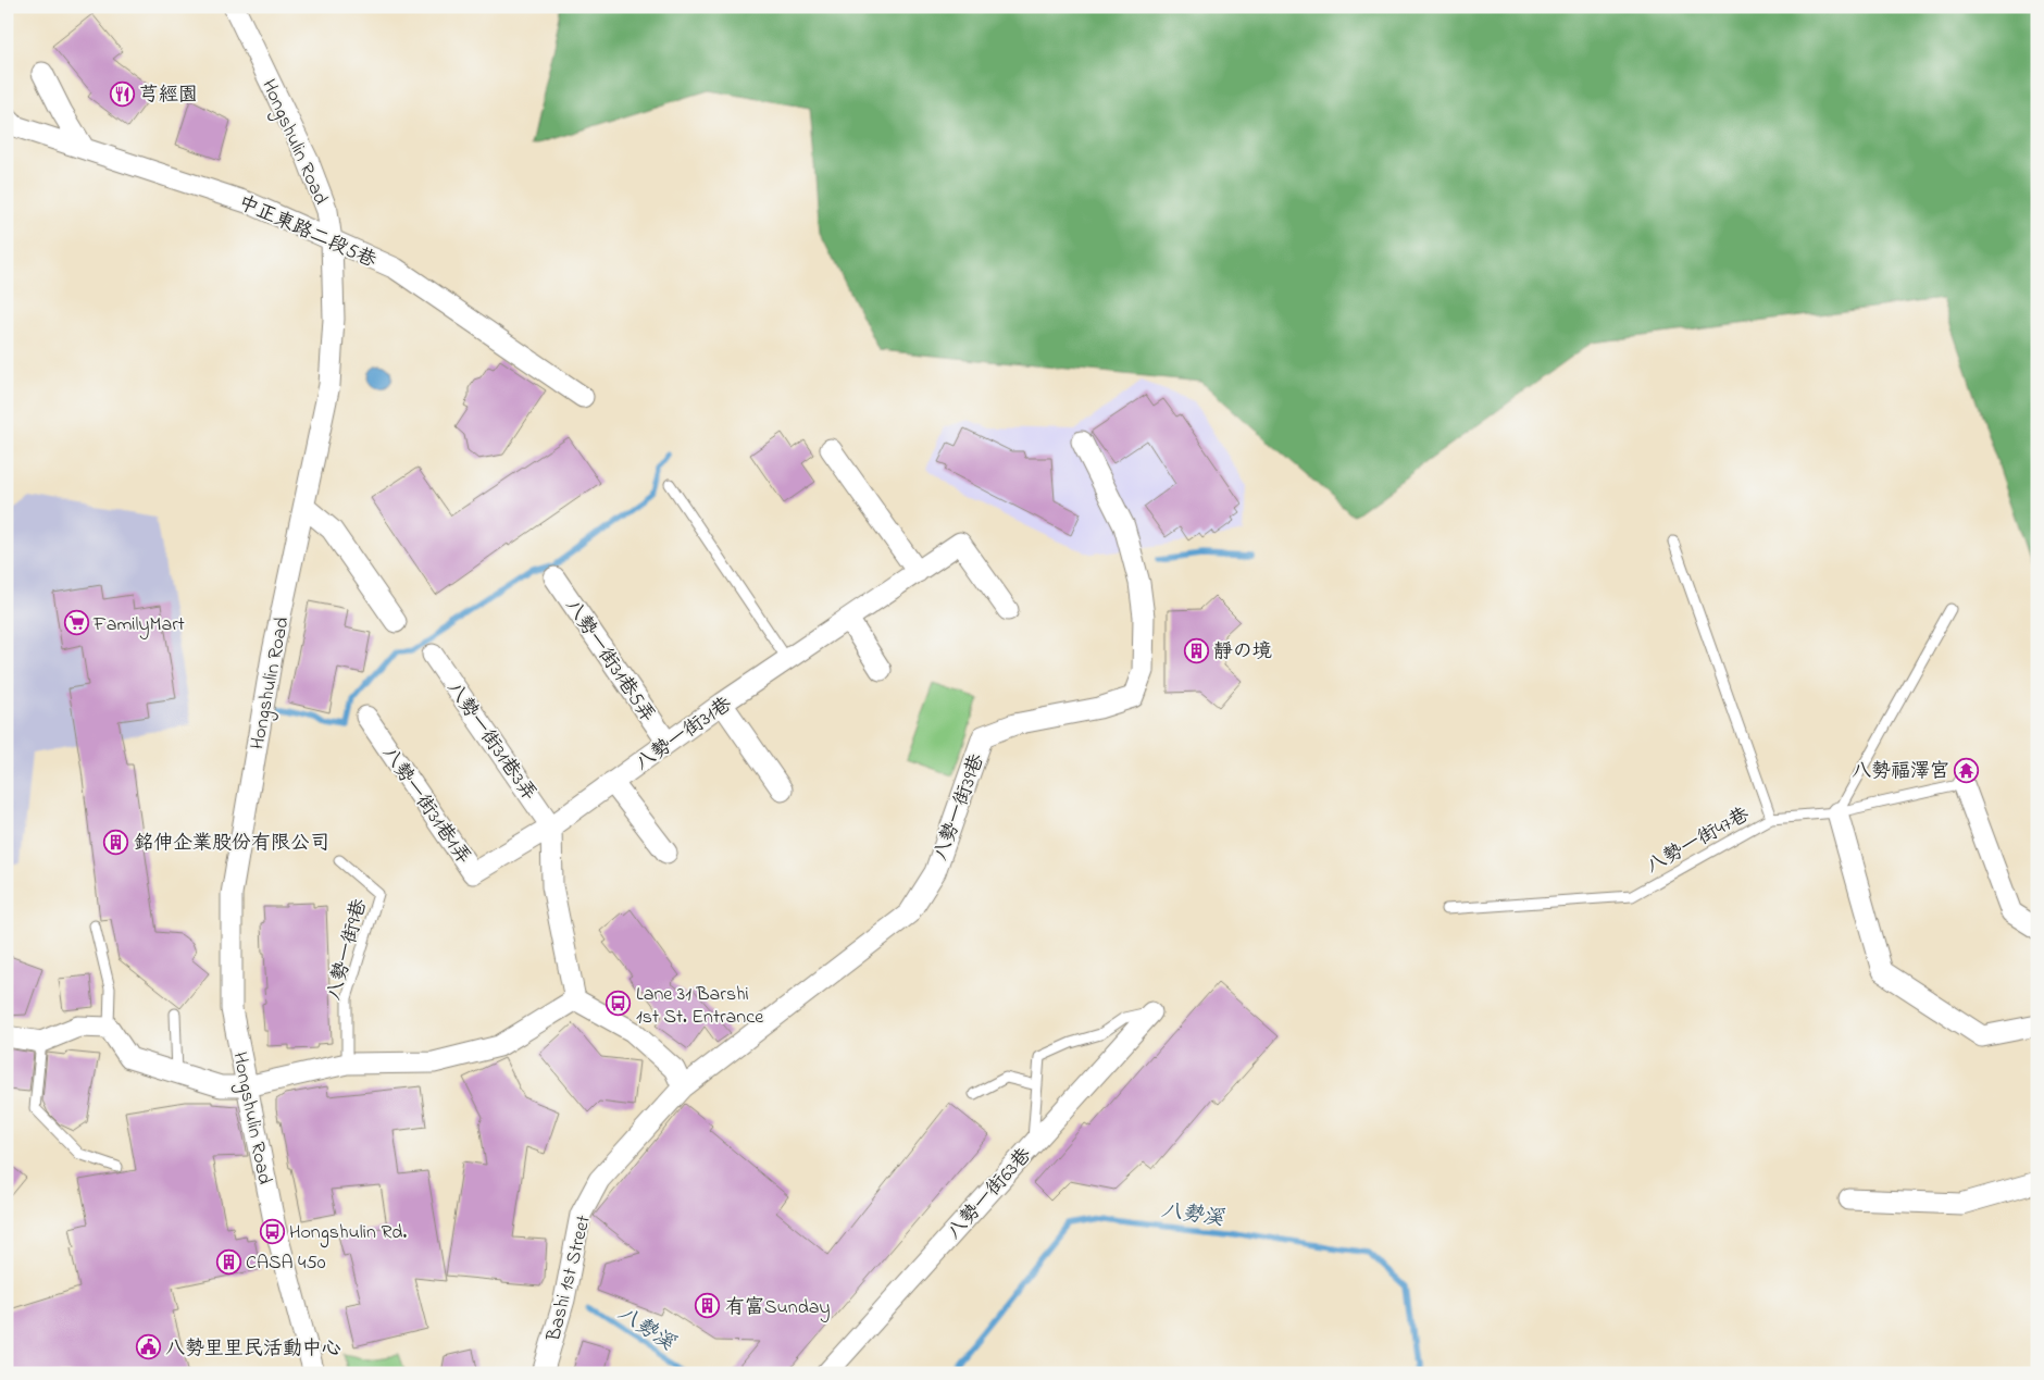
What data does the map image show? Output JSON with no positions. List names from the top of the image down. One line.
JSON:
{"streets":{"street":["Hongshulin Road","中正東路二段5巷","八勢一街31巷5弄","八勢一街31巷","八勢一街31巷3弄","八勢一街31巷1弄","八勢一街39巷","八勢一街63巷","Bashi 1st Street"],"lane":["八勢一街47巷","八勢一街9巷"]},"crossings":[["Hongshulin Road","中正東路二段5巷"],["八勢一街31巷5弄","八勢一街31巷"],["八勢一街31巷","八勢一街31巷3弄"],["八勢一街31巷","八勢一街31巷1弄"],["八勢一街31巷3弄","八勢一街31巷1弄"],["八勢一街39巷","Bashi 1st Street"]],"water":["八勢溪"],"places":{"restaurant":["芎經園"],"supermarket":["FamilyMart"],"building":["靜の境","銘伸企業股份有限公司","CASA 450","有富Sunday"],"temple":["八勢福澤宮"],"bus stop":["Lane 31 Barshi 1st St. Entrance","Hongshulin Rd."],"public building":["八勢里里民活動中心"]}}
